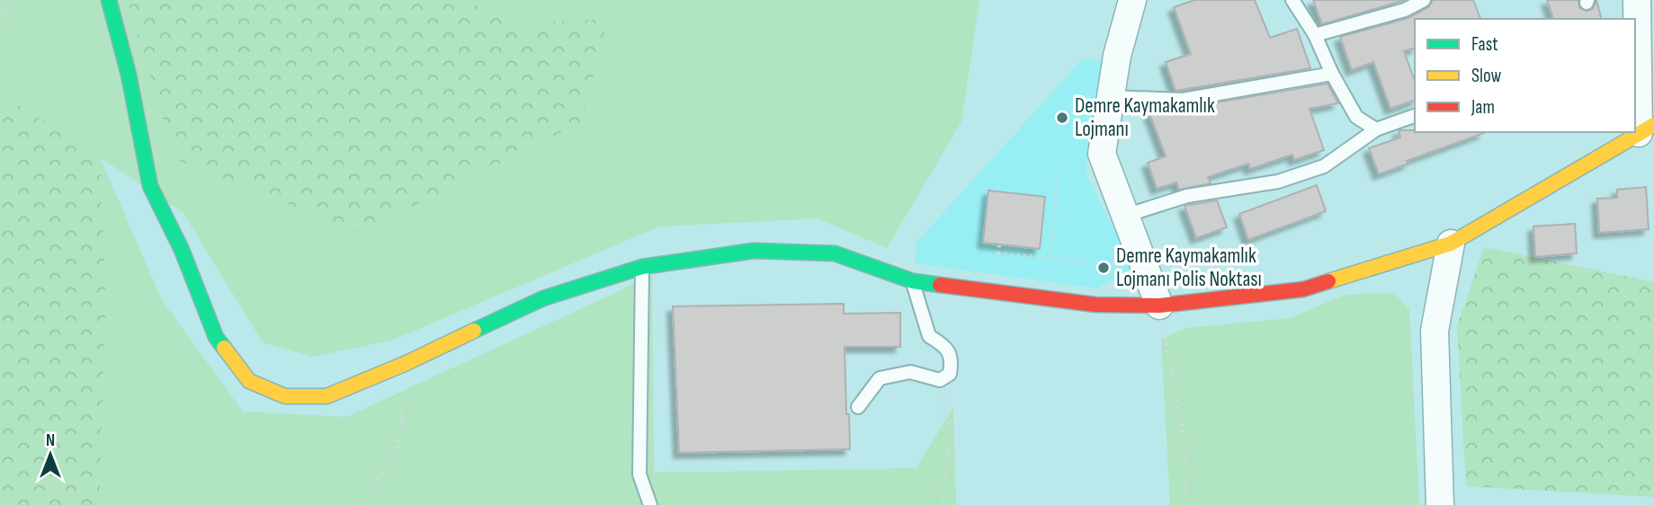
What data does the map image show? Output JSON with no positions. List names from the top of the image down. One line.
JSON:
{"places":["Demre Kaymakamlık Lojmanı","Demre Kaymakamlık Lojmanı Polis Noktası"],"legend":["Fast","Slow","Jam"],"north":"top"}
